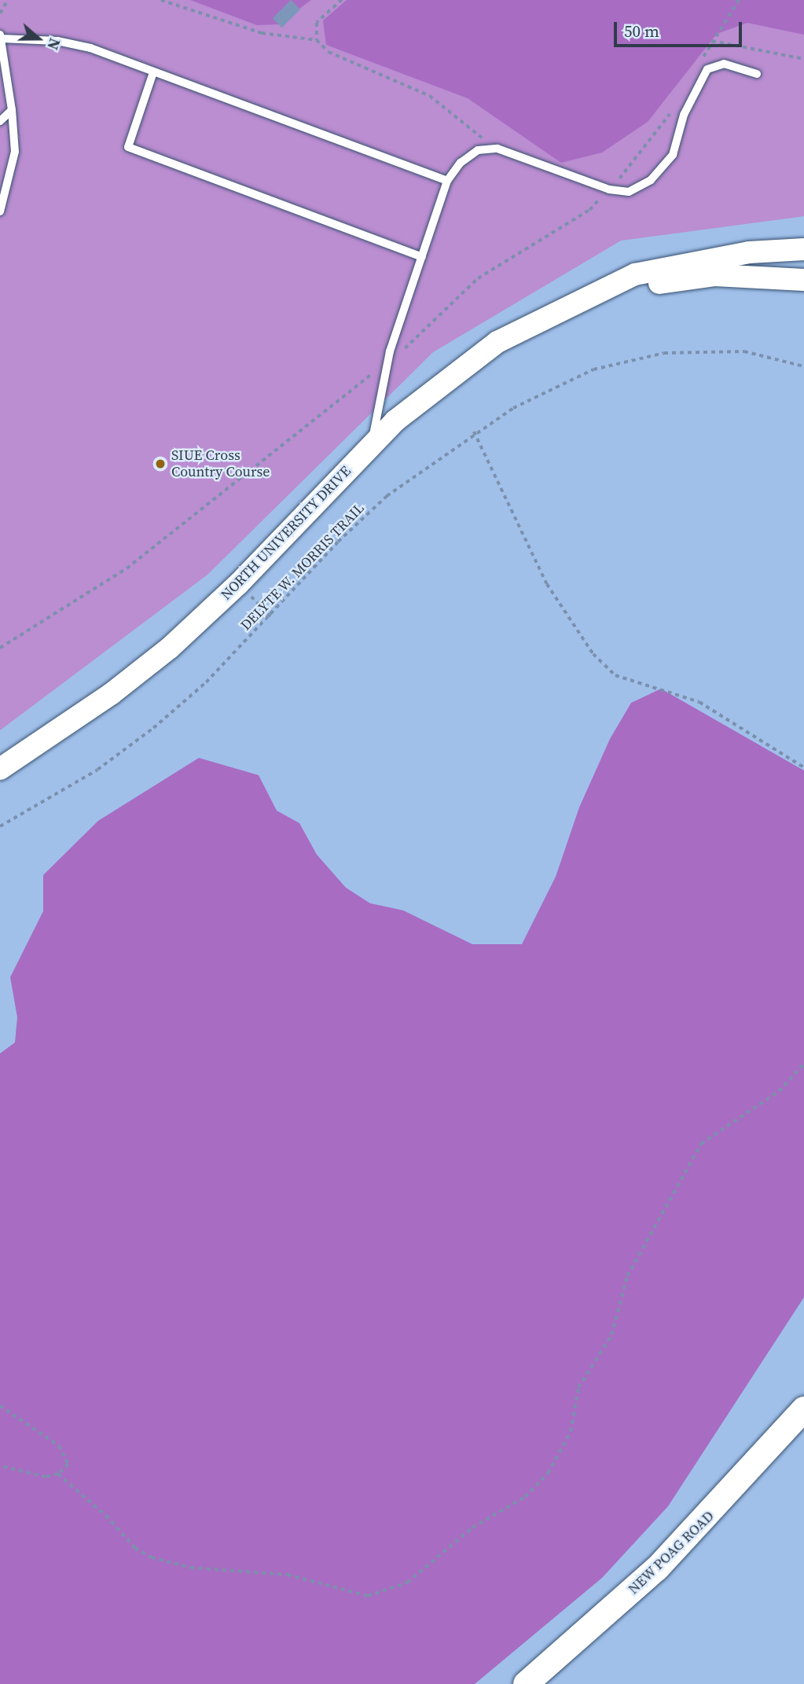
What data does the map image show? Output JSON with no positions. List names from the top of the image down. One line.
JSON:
{"streets":{"main road":["NORTH UNIVERSITY DRIVE","NEW POAG ROAD"],"path":["DELYTE W. MORRIS TRAIL"]},"places":["SIUE Cross Country Course"],"scale_bar":"50 m","north":"right"}
